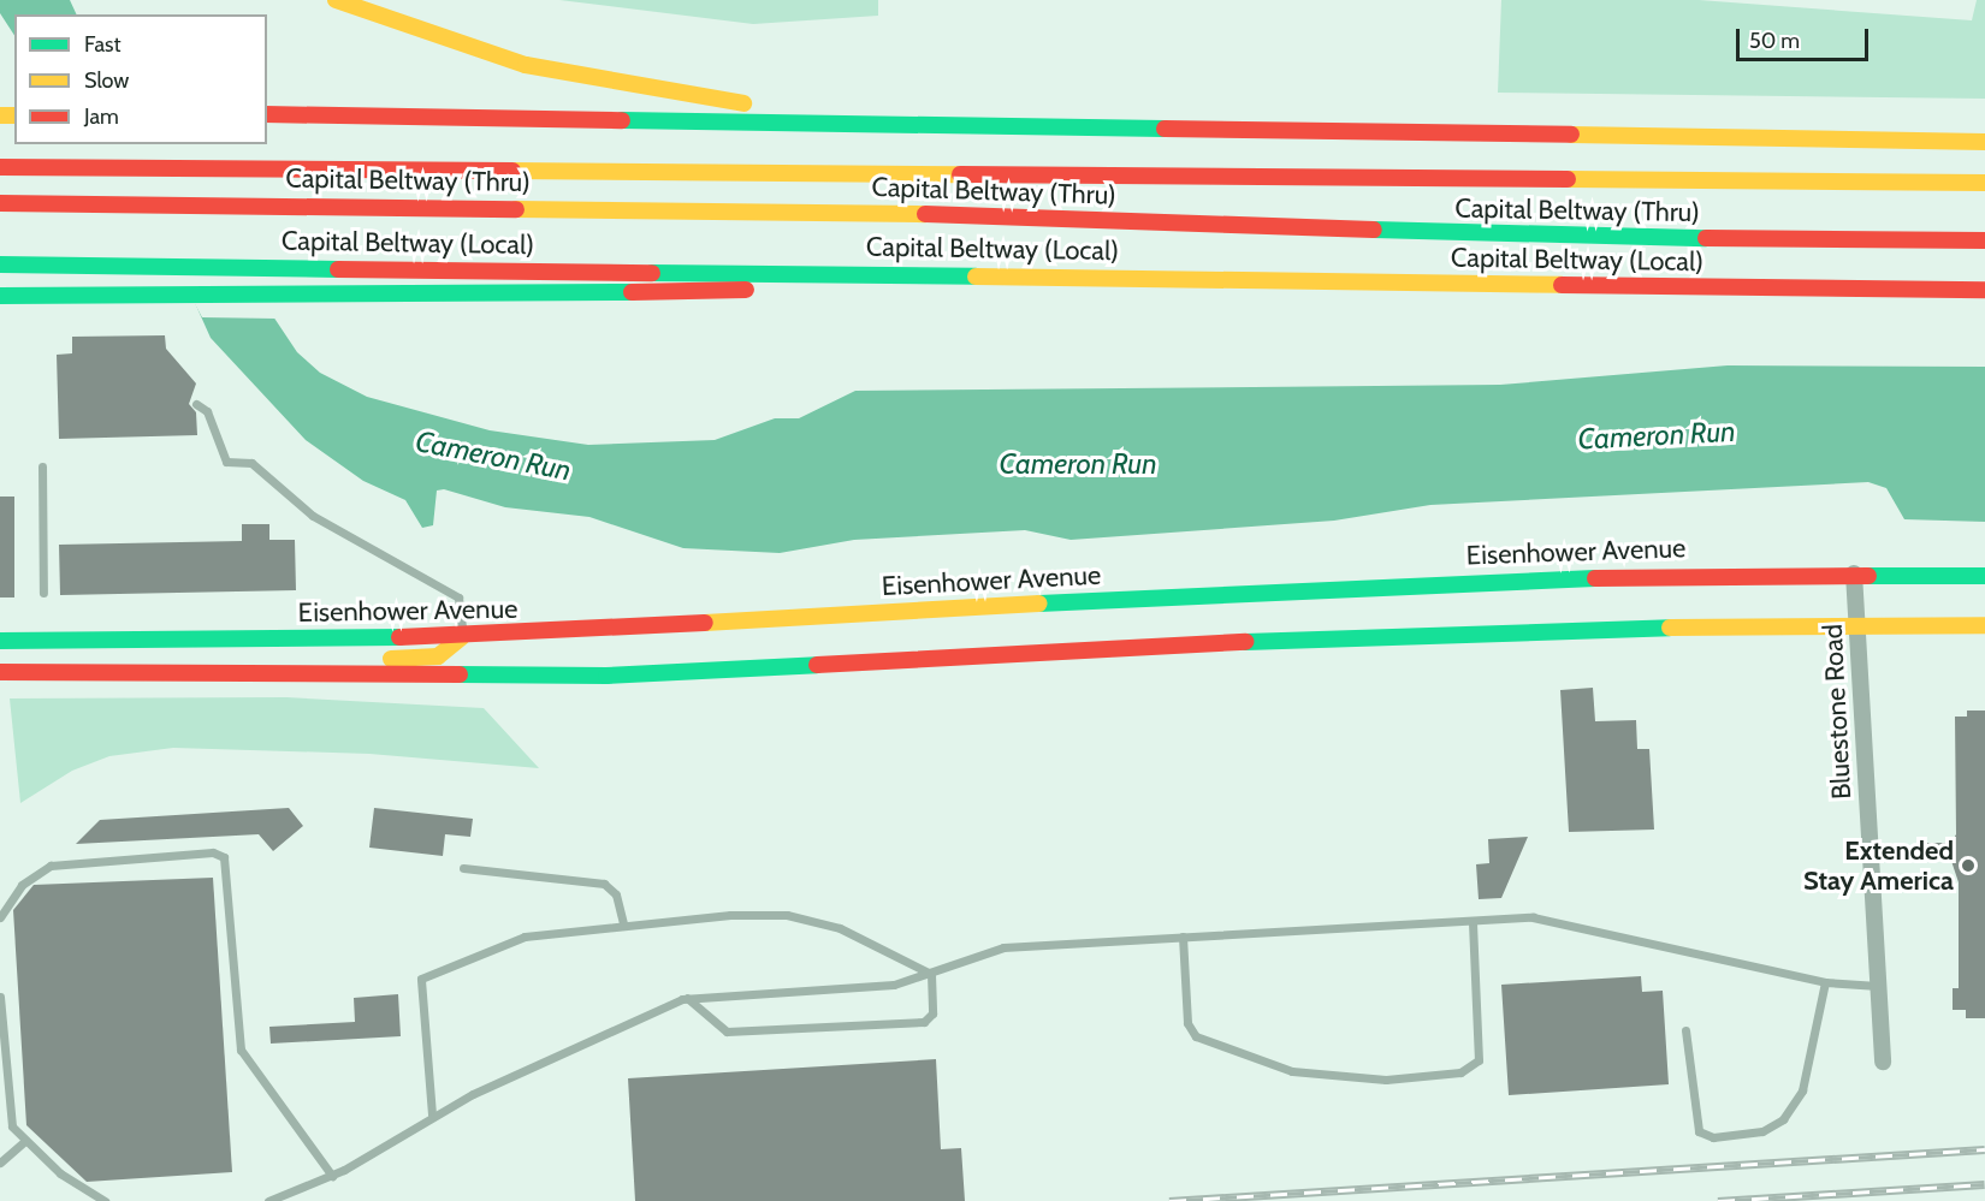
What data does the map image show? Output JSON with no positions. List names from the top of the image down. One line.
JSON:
{"streets":{"main road":["Capital Beltway (Thru)","Capital Beltway (Local)","Eisenhower Avenue"],"street":["Bluestone Road"]},"crossings":[["Eisenhower Avenue","Bluestone Road"]],"water":["Cameron Run"],"places":["Extended Stay America"],"legend":["Fast","Slow","Jam"],"scale_bar":"50 m"}
